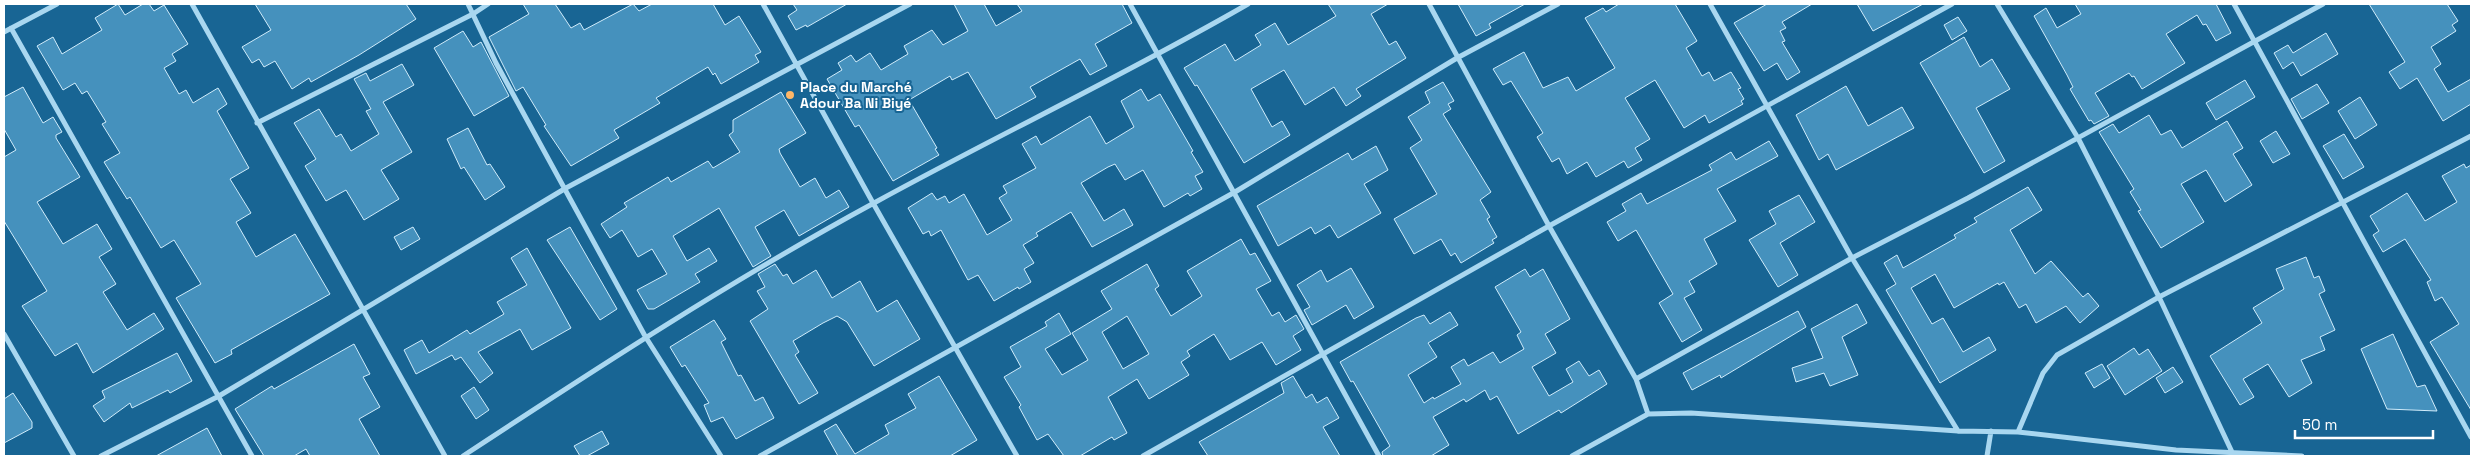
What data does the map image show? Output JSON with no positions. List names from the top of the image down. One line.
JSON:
{"places":["Place du Marché Adour Ba Ni Biyé"],"scale_bar":"50 m"}
